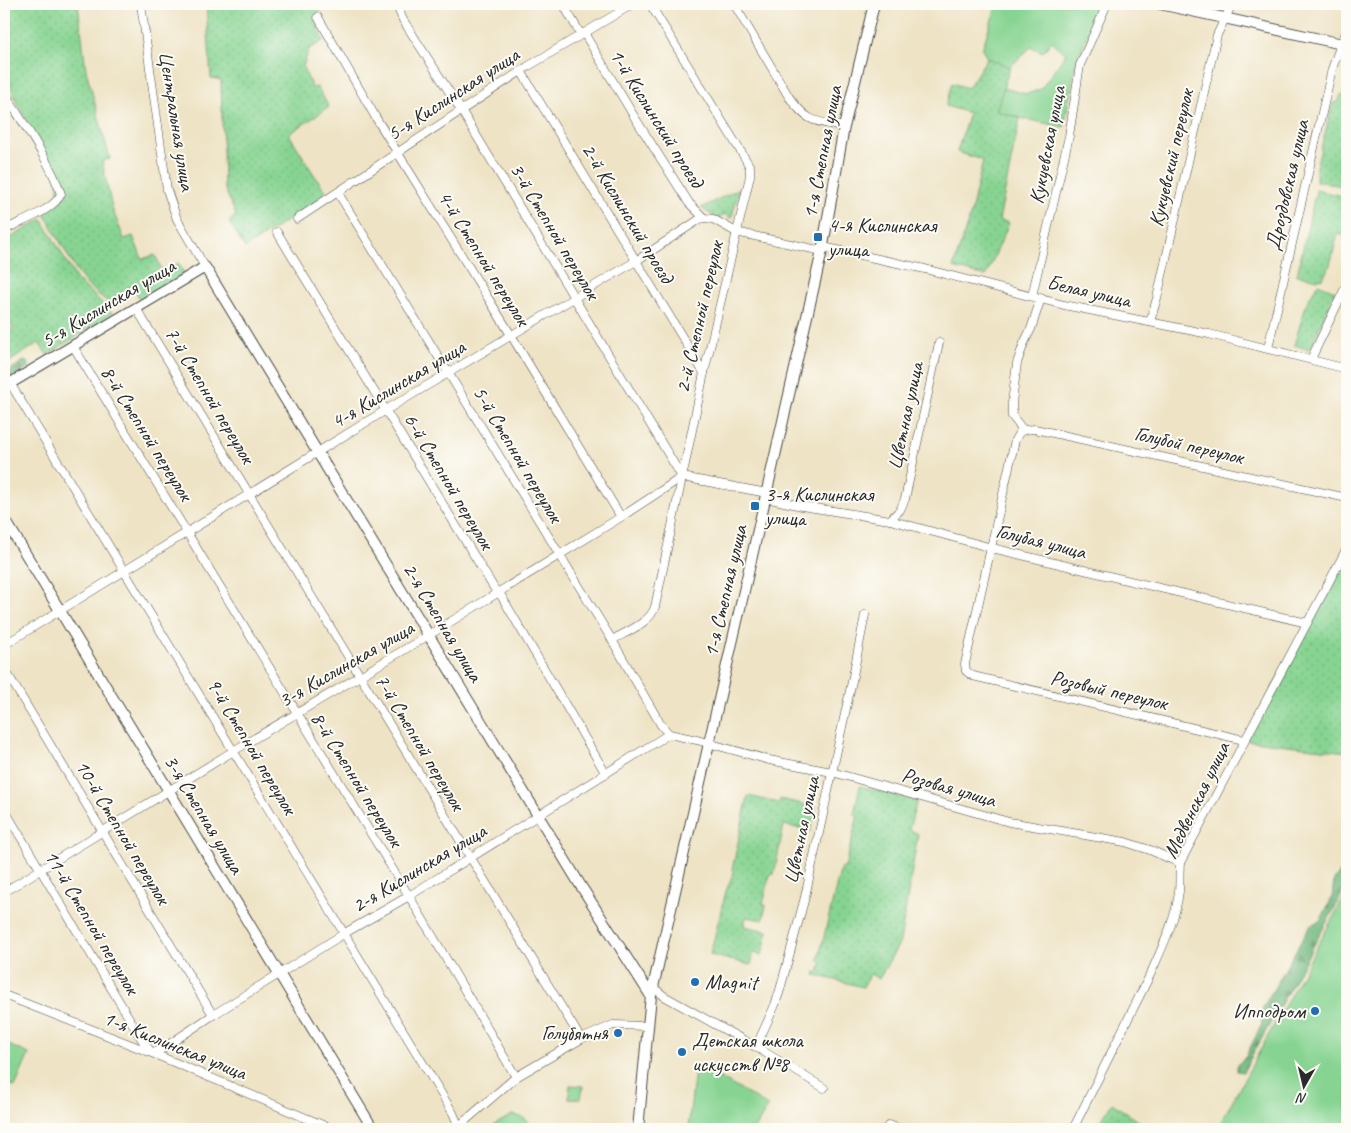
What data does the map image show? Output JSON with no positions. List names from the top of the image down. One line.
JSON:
{"streets":{"street":["5-я Кислинская улица","1-й Кислинский проезд","Центральная улица","Кукуевская улица","1-я Степная улица","Кукуевский переулок","Дроздовская улица","2-й Кислинский проезд","3-й Степной переулок","4-й Степной переулок","Белая улица","2-й Степной переулок","4-я Кислинская улица","7-й Степной переулок","Цветная улица","8-й Степной переулок","Голубой переулок","5-й Степной переулок","6-й Степной переулок","Голубая улица","2-я Степная улица","3-я Кислинская улица","Розовый переулок","9-й Степной переулок","Розовая улица","Медвенская улица","3-я Степная улица","10-й Степной переулок","2-я Кислинская улица","11-й Степной переулок","1-я Кислинская улица"]},"crossings":[["5-я Кислинская улица","1-й Кислинский проезд"],["5-я Кислинская улица","Центральная улица"],["5-я Кислинская улица","2-й Кислинский проезд"],["5-я Кислинская улица","3-й Степной переулок"],["5-я Кислинская улица","4-й Степной переулок"],["5-я Кислинская улица","7-й Степной переулок"],["5-я Кислинская улица","8-й Степной переулок"],["5-я Кислинская улица","5-й Степной переулок"],["5-я Кислинская улица","2-я Степная улица"],["5-я Кислинская улица","9-й Степной переулок"],["1-й Кислинский проезд","4-я Кислинская улица"],["Центральная улица","2-я Степная улица"],["Кукуевская улица","Белая улица"],["1-я Степная улица","Белая улица"],["1-я Степная улица","Голубая улица"],["1-я Степная улица","2-я Степная улица"],["1-я Степная улица","Розовая улица"],["Кукуевский переулок","Белая улица"],["Дроздовская улица","Белая улица"],["2-й Кислинский проезд","2-й Степной переулок"],["2-й Кислинский проезд","4-я Кислинская улица"],["3-й Степной переулок","2-й Степной переулок"],["3-й Степной переулок","4-я Кислинская улица"],["3-й Степной переулок","3-я Кислинская улица"],["4-й Степной переулок","4-я Кислинская улица"],["4-й Степной переулок","3-я Кислинская улица"],["2-й Степной переулок","5-й Степной переулок"],["2-й Степной переулок","3-я Кислинская улица"],["4-я Кислинская улица","7-й Степной переулок"],["4-я Кислинская улица","8-й Степной переулок"],["4-я Кислинская улица","5-й Степной переулок"],["4-я Кислинская улица","6-й Степной переулок"],["4-я Кислинская улица","2-я Степная улица"],["4-я Кислинская улица","9-й Степной переулок"],["4-я Кислинская улица","3-я Степная улица"],["7-й Степной переулок","3-я Кислинская улица"],["7-й Степной переулок","2-я Кислинская улица"],["Цветная улица","Голубая улица"],["Цветная улица","Розовая улица"],["8-й Степной переулок","3-я Кислинская улица"],["8-й Степной переулок","2-я Кислинская улица"],["5-й Степной переулок","3-я Кислинская улица"],["5-й Степной переулок","2-я Кислинская улица"],["6-й Степной переулок","3-я Кислинская улица"],["6-й Степной переулок","2-я Кислинская улица"],["Голубая улица","Розовый переулок"],["Голубая улица","Медвенская улица"],["2-я Степная улица","3-я Кислинская улица"],["2-я Степная улица","2-я Кислинская улица"],["3-я Кислинская улица","9-й Степной переулок"],["3-я Кислинская улица","3-я Степная улица"],["3-я Кислинская улица","10-й Степной переулок"],["3-я Кислинская улица","11-й Степной переулок"],["Розовый переулок","Медвенская улица"],["9-й Степной переулок","2-я Кислинская улица"],["Розовая улица","Медвенская улица"],["3-я Степная улица","2-я Кислинская улица"],["10-й Степной переулок","2-я Кислинская улица"],["2-я Кислинская улица","11-й Степной переулок"],["2-я Кислинская улица","1-я Кислинская улица"],["11-й Степной переулок","1-я Кислинская улица"]],"places":{"transit":["4-я Кислинская улица","3-я Кислинская улица"],"other":["Magnit","Ипподром","Голубятня","Детская школа искусств №8"]},"north":"bottom"}
